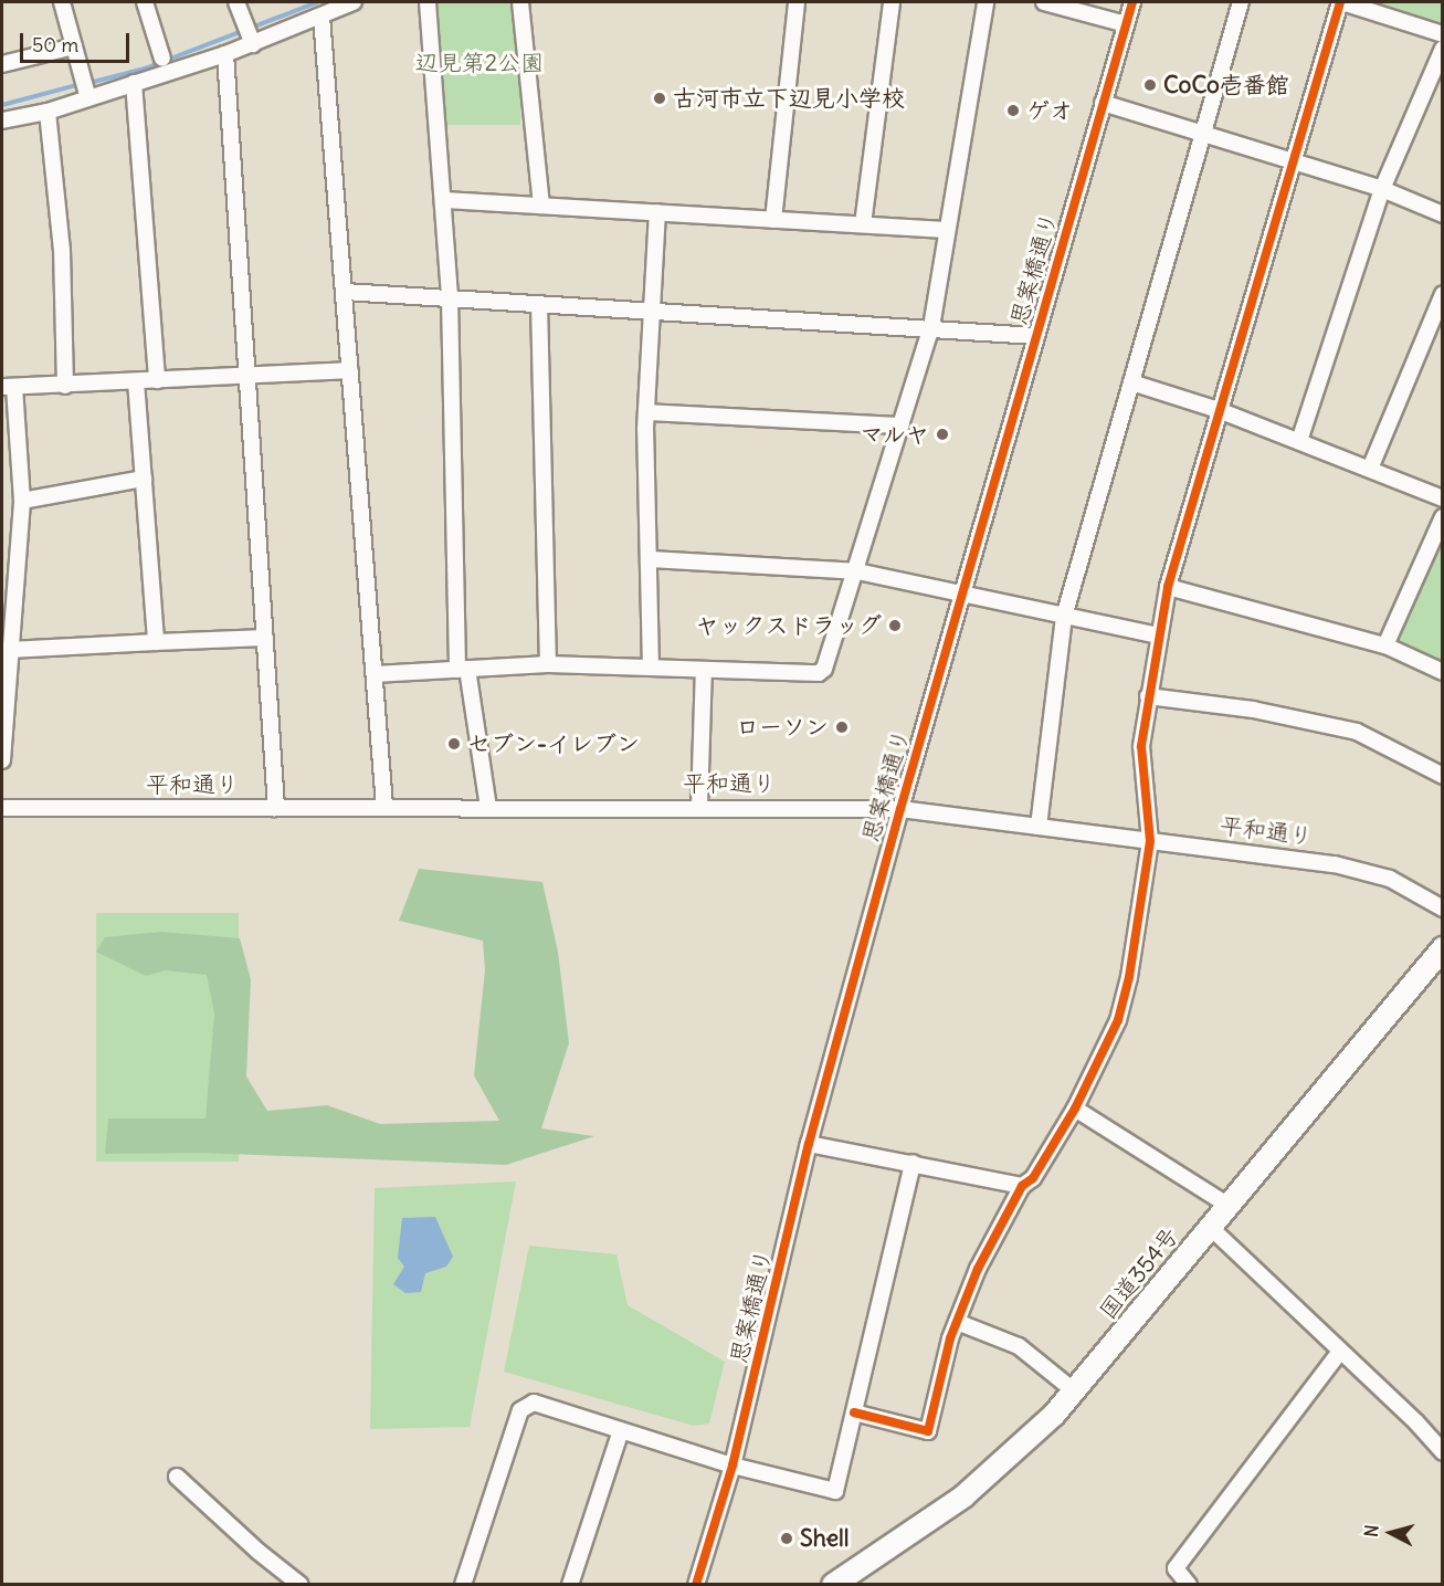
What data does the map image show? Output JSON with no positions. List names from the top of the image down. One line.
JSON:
{"streets":{"highway":["国道354号"],"street":["思案橋通り","平和通り"]},"crossings":[["思案橋通り","平和通り"]],"parks":["辺見第2公園"],"places":["CoCo壱番館","古河市立下辺見小学校","ゲオ","マルヤ","ヤックスドラッグ","ローソン","セブン-イレブン","Shell"],"scale_bar":"50 m","north":"left"}
